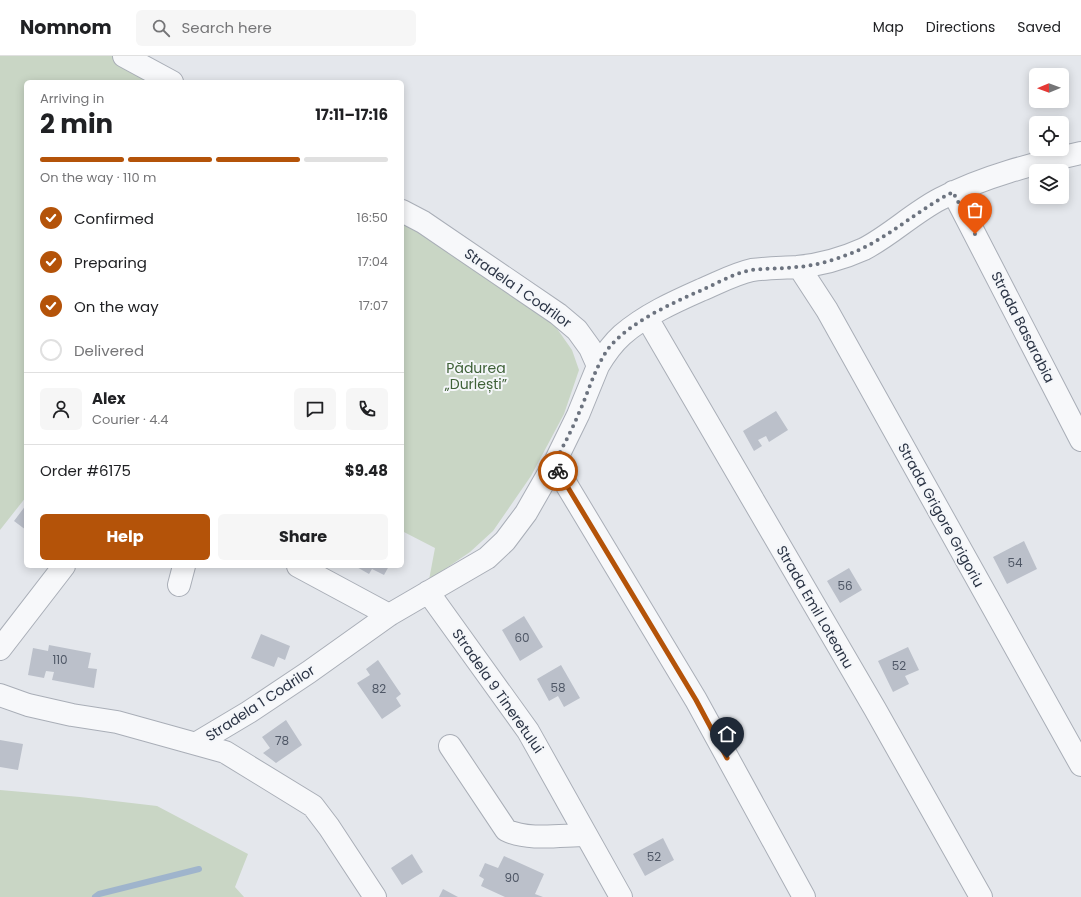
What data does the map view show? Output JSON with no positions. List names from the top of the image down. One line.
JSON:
{"streets":{"street":["Stradela 1 Codrilor","Strada Basarabia","Strada Grigore Grigoriu","Strada Emil Loteanu","Stradela 9 Tineretului"]},"crossings":[["Stradela 1 Codrilor","Stradela 9 Tineretului"]],"parks":["Pădurea „Durlești”"],"house_numbers":["54","56","60","110","52","58","82","78","52","90"],"north":"left","page":{"header":"Nomnom","search":"Search here","nav":["Map","Directions","Saved"],"heading":["2 min","Arriving in","17:11–17:16"],"panel":["Alex","Courier · 4.4","Order #6175","$9.48"],"bar":"On the way · 110 m","list":[["Confirmed","16:50"],["Preparing","17:04"],["On the way","17:07"],"Delivered"],"buttons":["Help","Share"]}}
